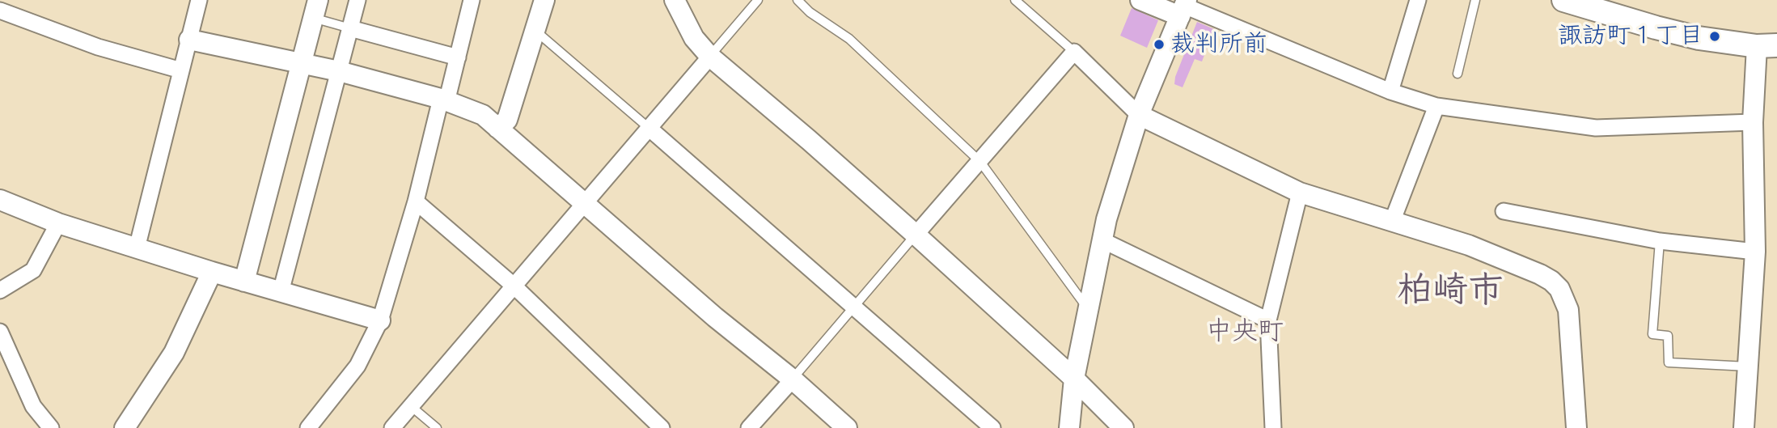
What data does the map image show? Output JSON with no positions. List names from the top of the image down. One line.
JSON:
{"districts":["柏崎市","中央町"],"places":["諏訪町１丁目","裁判所前"]}
